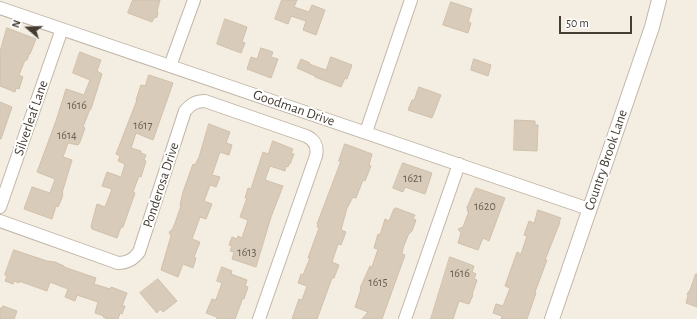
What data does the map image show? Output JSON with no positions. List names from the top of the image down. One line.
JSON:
{"streets":{"street":["Goodman Drive","Silverleaf Lane","Country Brook Lane","Ponderosa Drive"]},"crossings":[["Goodman Drive","Silverleaf Lane"],["Goodman Drive","Country Brook Lane"]],"house_numbers":["1616","1617","1614","1621","1620","1613","1616","1615"],"scale_bar":"50 m","north":"left"}
